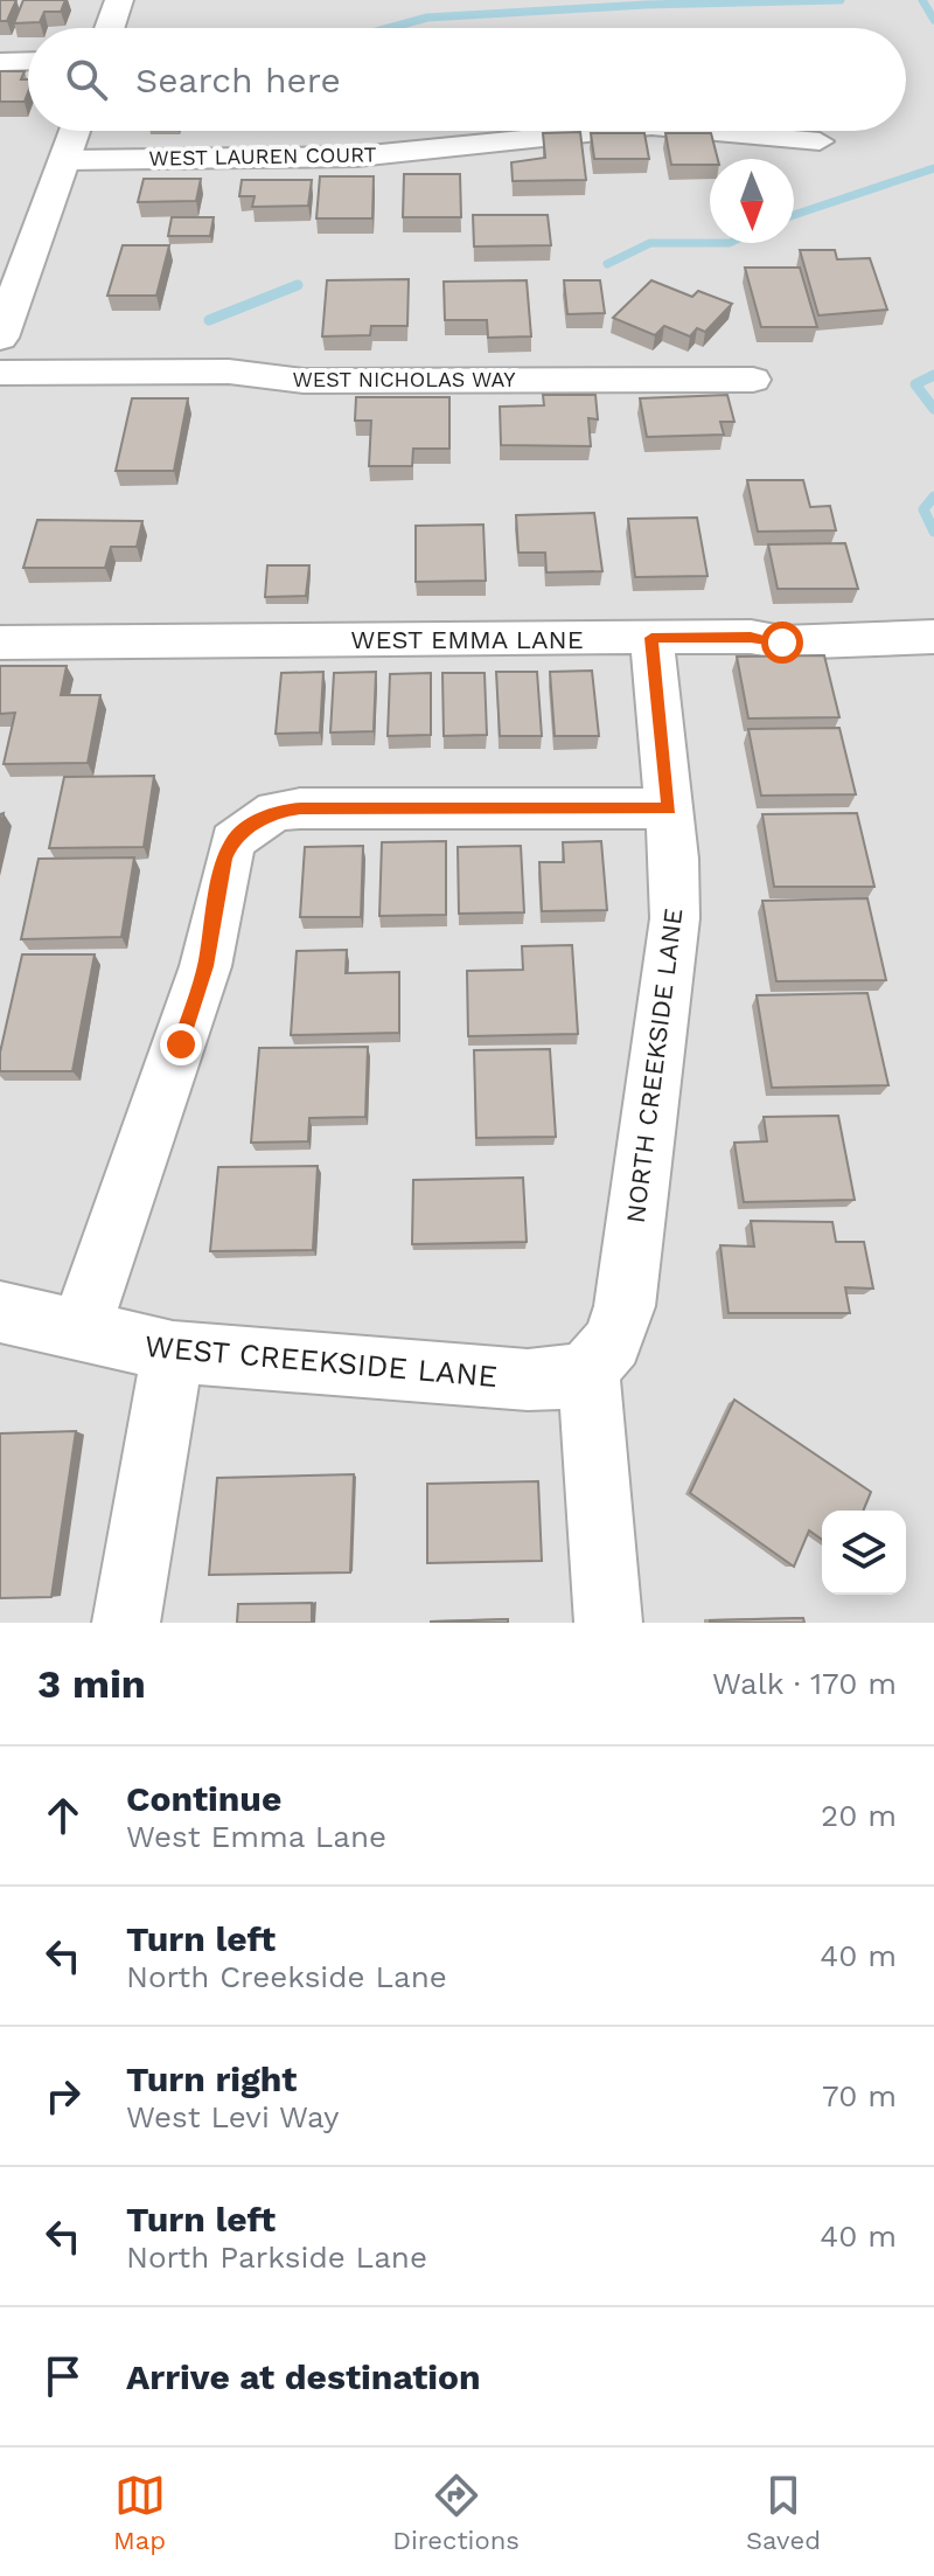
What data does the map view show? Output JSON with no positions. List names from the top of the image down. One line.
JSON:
{"streets":{"street":["WEST LAUREN COURT","WEST NICHOLAS WAY","WEST EMMA LANE","NORTH CREEKSIDE LANE","WEST CREEKSIDE LANE"]},"crossings":[["WEST EMMA LANE","NORTH CREEKSIDE LANE"],["NORTH CREEKSIDE LANE","WEST CREEKSIDE LANE"]],"north":"bottom","page":{"search":"Search here","heading":["3 min","Walk · 170 m"],"list":[["Continue","West Emma Lane","20 m"],["Turn left","North Creekside Lane","40 m"],["Turn right","West Levi Way","70 m"],["Turn left","North Parkside Lane","40 m"],"Arrive at destination"],"nav":["Map","Directions","Saved"]}}
